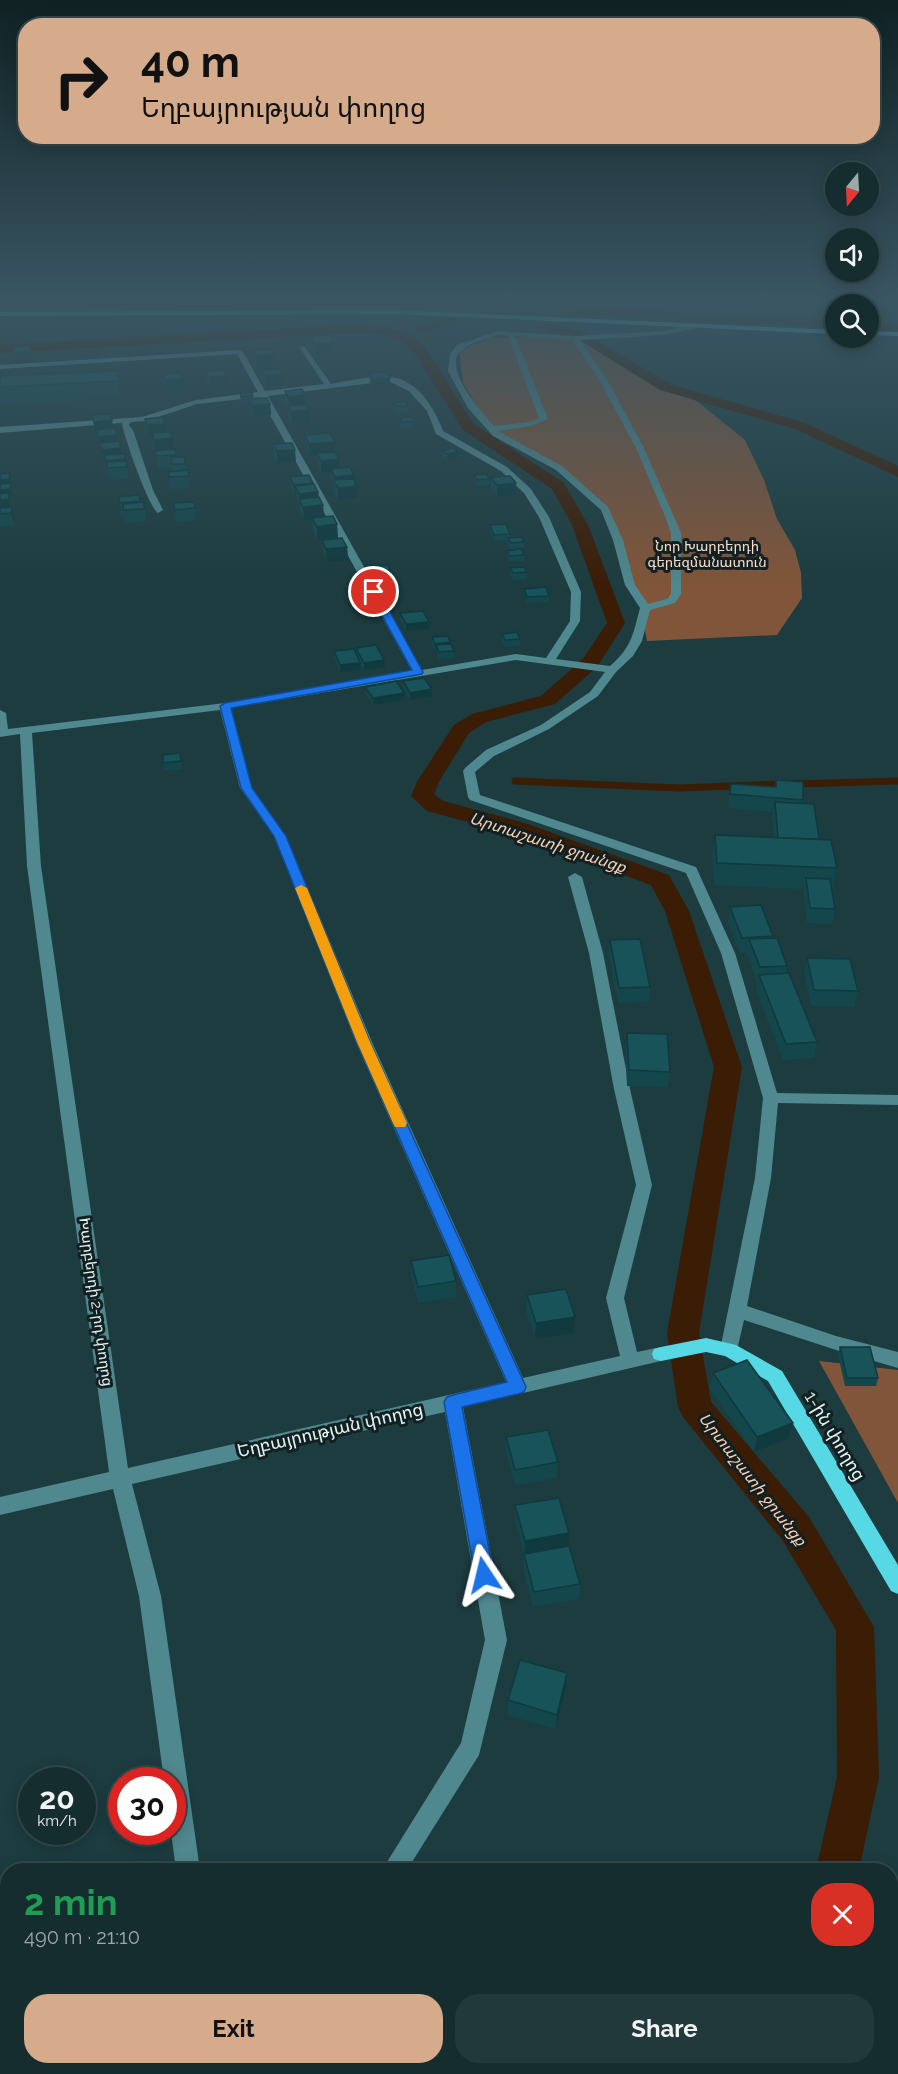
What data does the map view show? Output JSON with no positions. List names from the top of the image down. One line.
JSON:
{"streets":{"main road":["1-ին փողոց"],"street":["Խարբերդի 2-րդ փողոց","Եղբայրության փողոց"]},"crossings":[["Խարբերդի 2-րդ փողոց","Եղբայրության փողոց"],["Եղբայրության փողոց","1-ին փողոց"]],"water":["Արտաշատի ջրանցք"],"parks":["Նոր Խարբերդի գերեզմանատուն"],"north":"bottom","page":{"turn":["40 m","Եղբայրության փողոց"],"speed":"20 km/h","limit":"30","heading":["2 min","490 m · 21:10"],"buttons":["Exit","Share"]}}
